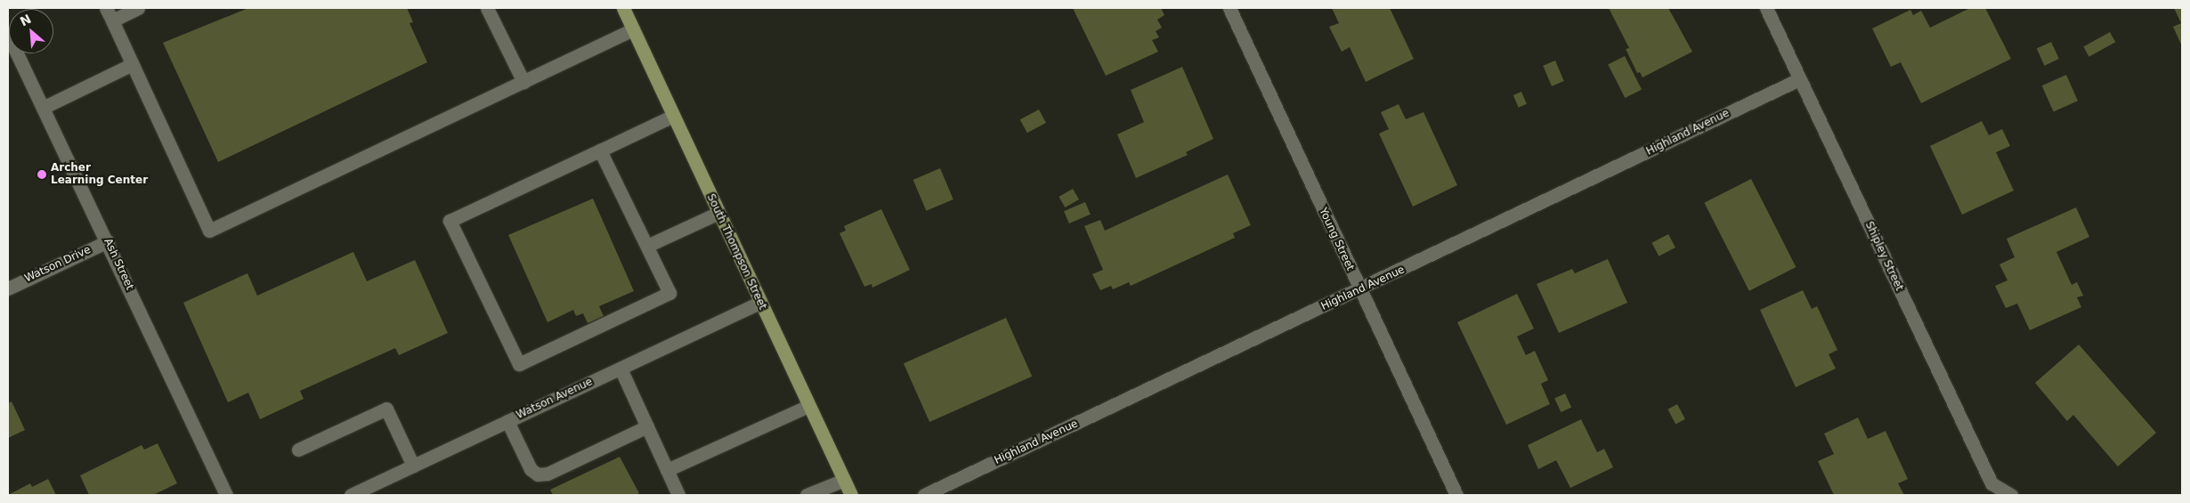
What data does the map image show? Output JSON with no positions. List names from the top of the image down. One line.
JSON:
{"streets":{"main road":["South Thompson Street"],"street":["Highland Avenue","Young Street","Shipley Street","Watson Drive","Ash Street","Watson Avenue"]},"crossings":[["Highland Avenue","Young Street"],["Highland Avenue","Shipley Street"],["South Thompson Street","Watson Avenue"],["Watson Drive","Ash Street"]],"places":["Archer Learning Center"],"north":"top left"}
